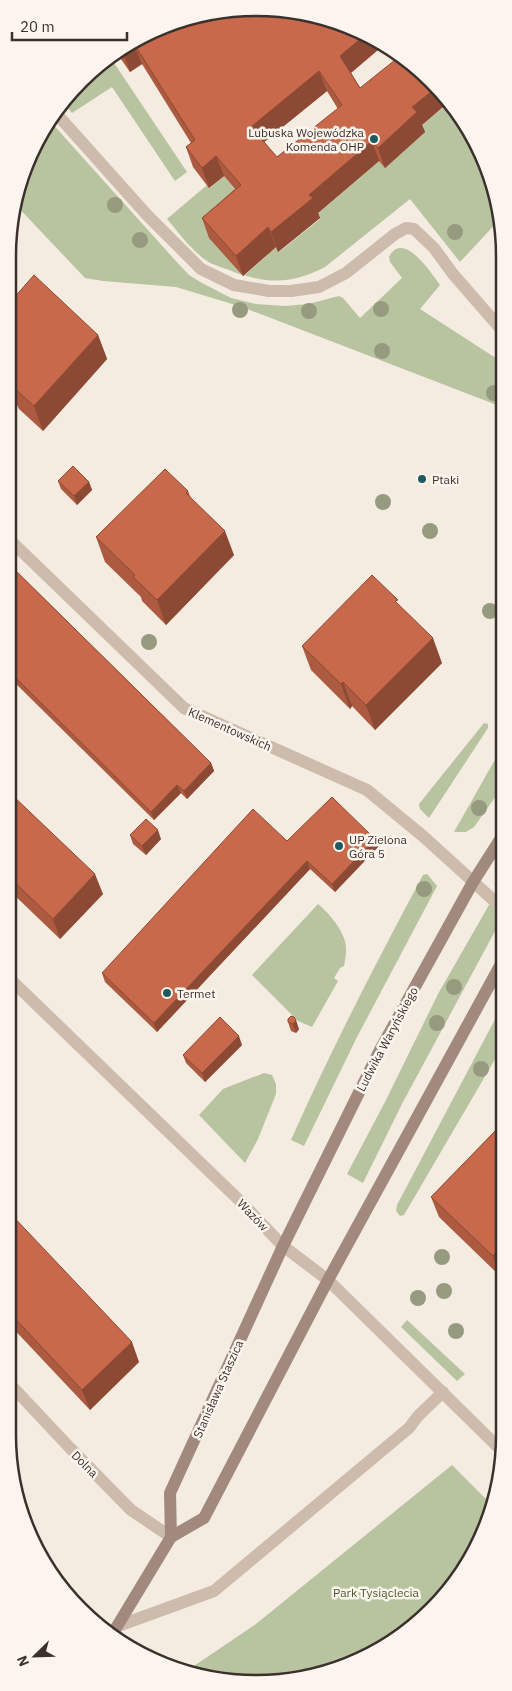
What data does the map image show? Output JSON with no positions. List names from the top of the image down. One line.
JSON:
{"streets":{"street":["Klementowskich","Ludwika Waryńskiego","Wazów","Stanisława Staszica","Dolna"]},"crossings":[["Klementowskich","Ludwika Waryńskiego"],["Ludwika Waryńskiego","Wazów"],["Ludwika Waryńskiego","Stanisława Staszica"],["Wazów","Stanisława Staszica"],["Stanisława Staszica","Dolna"]],"parks":["Park Tysiąclecia"],"places":["Lubuska Wojewódzka Komenda OHP","Ptaki","UP Zielona Góra 5","Termet"],"scale_bar":"20 m","north":"bottom left"}
